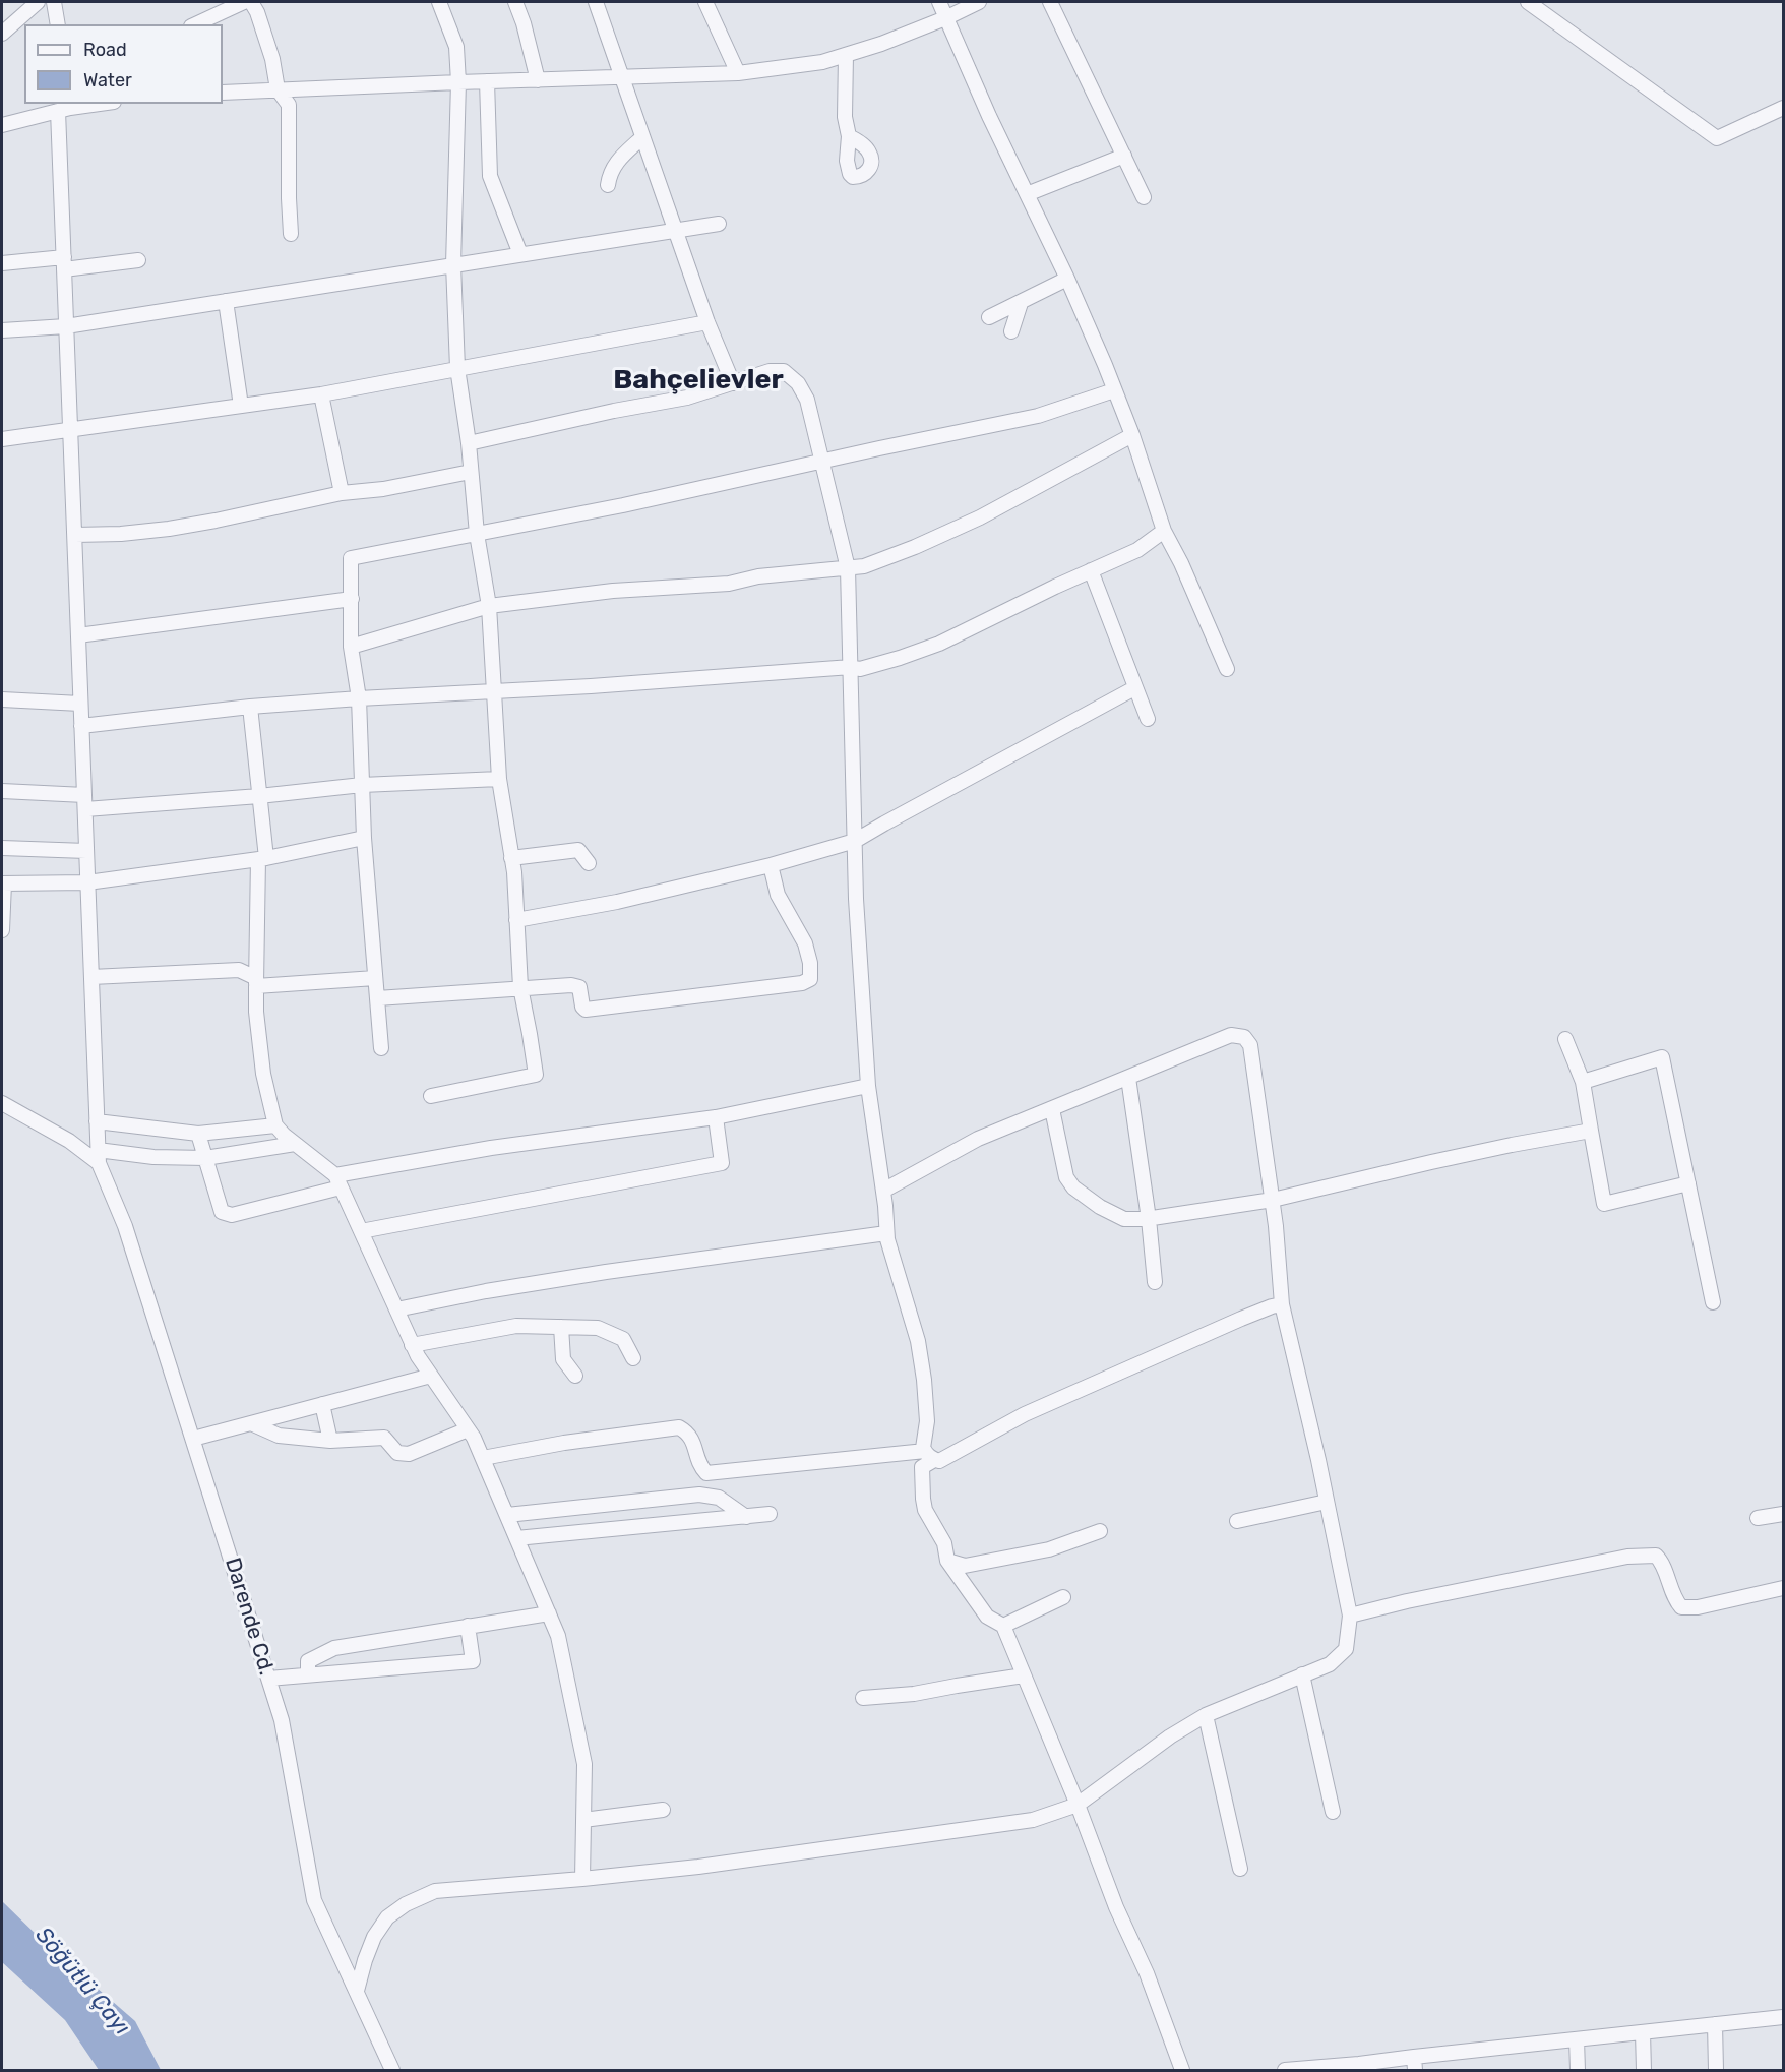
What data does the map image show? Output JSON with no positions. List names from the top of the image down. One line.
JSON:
{"streets":{"street":["Darende Cd."]},"districts":["Bahçelievler"],"water":["Söğütlü Çayı"],"legend":["Road","Water"]}
